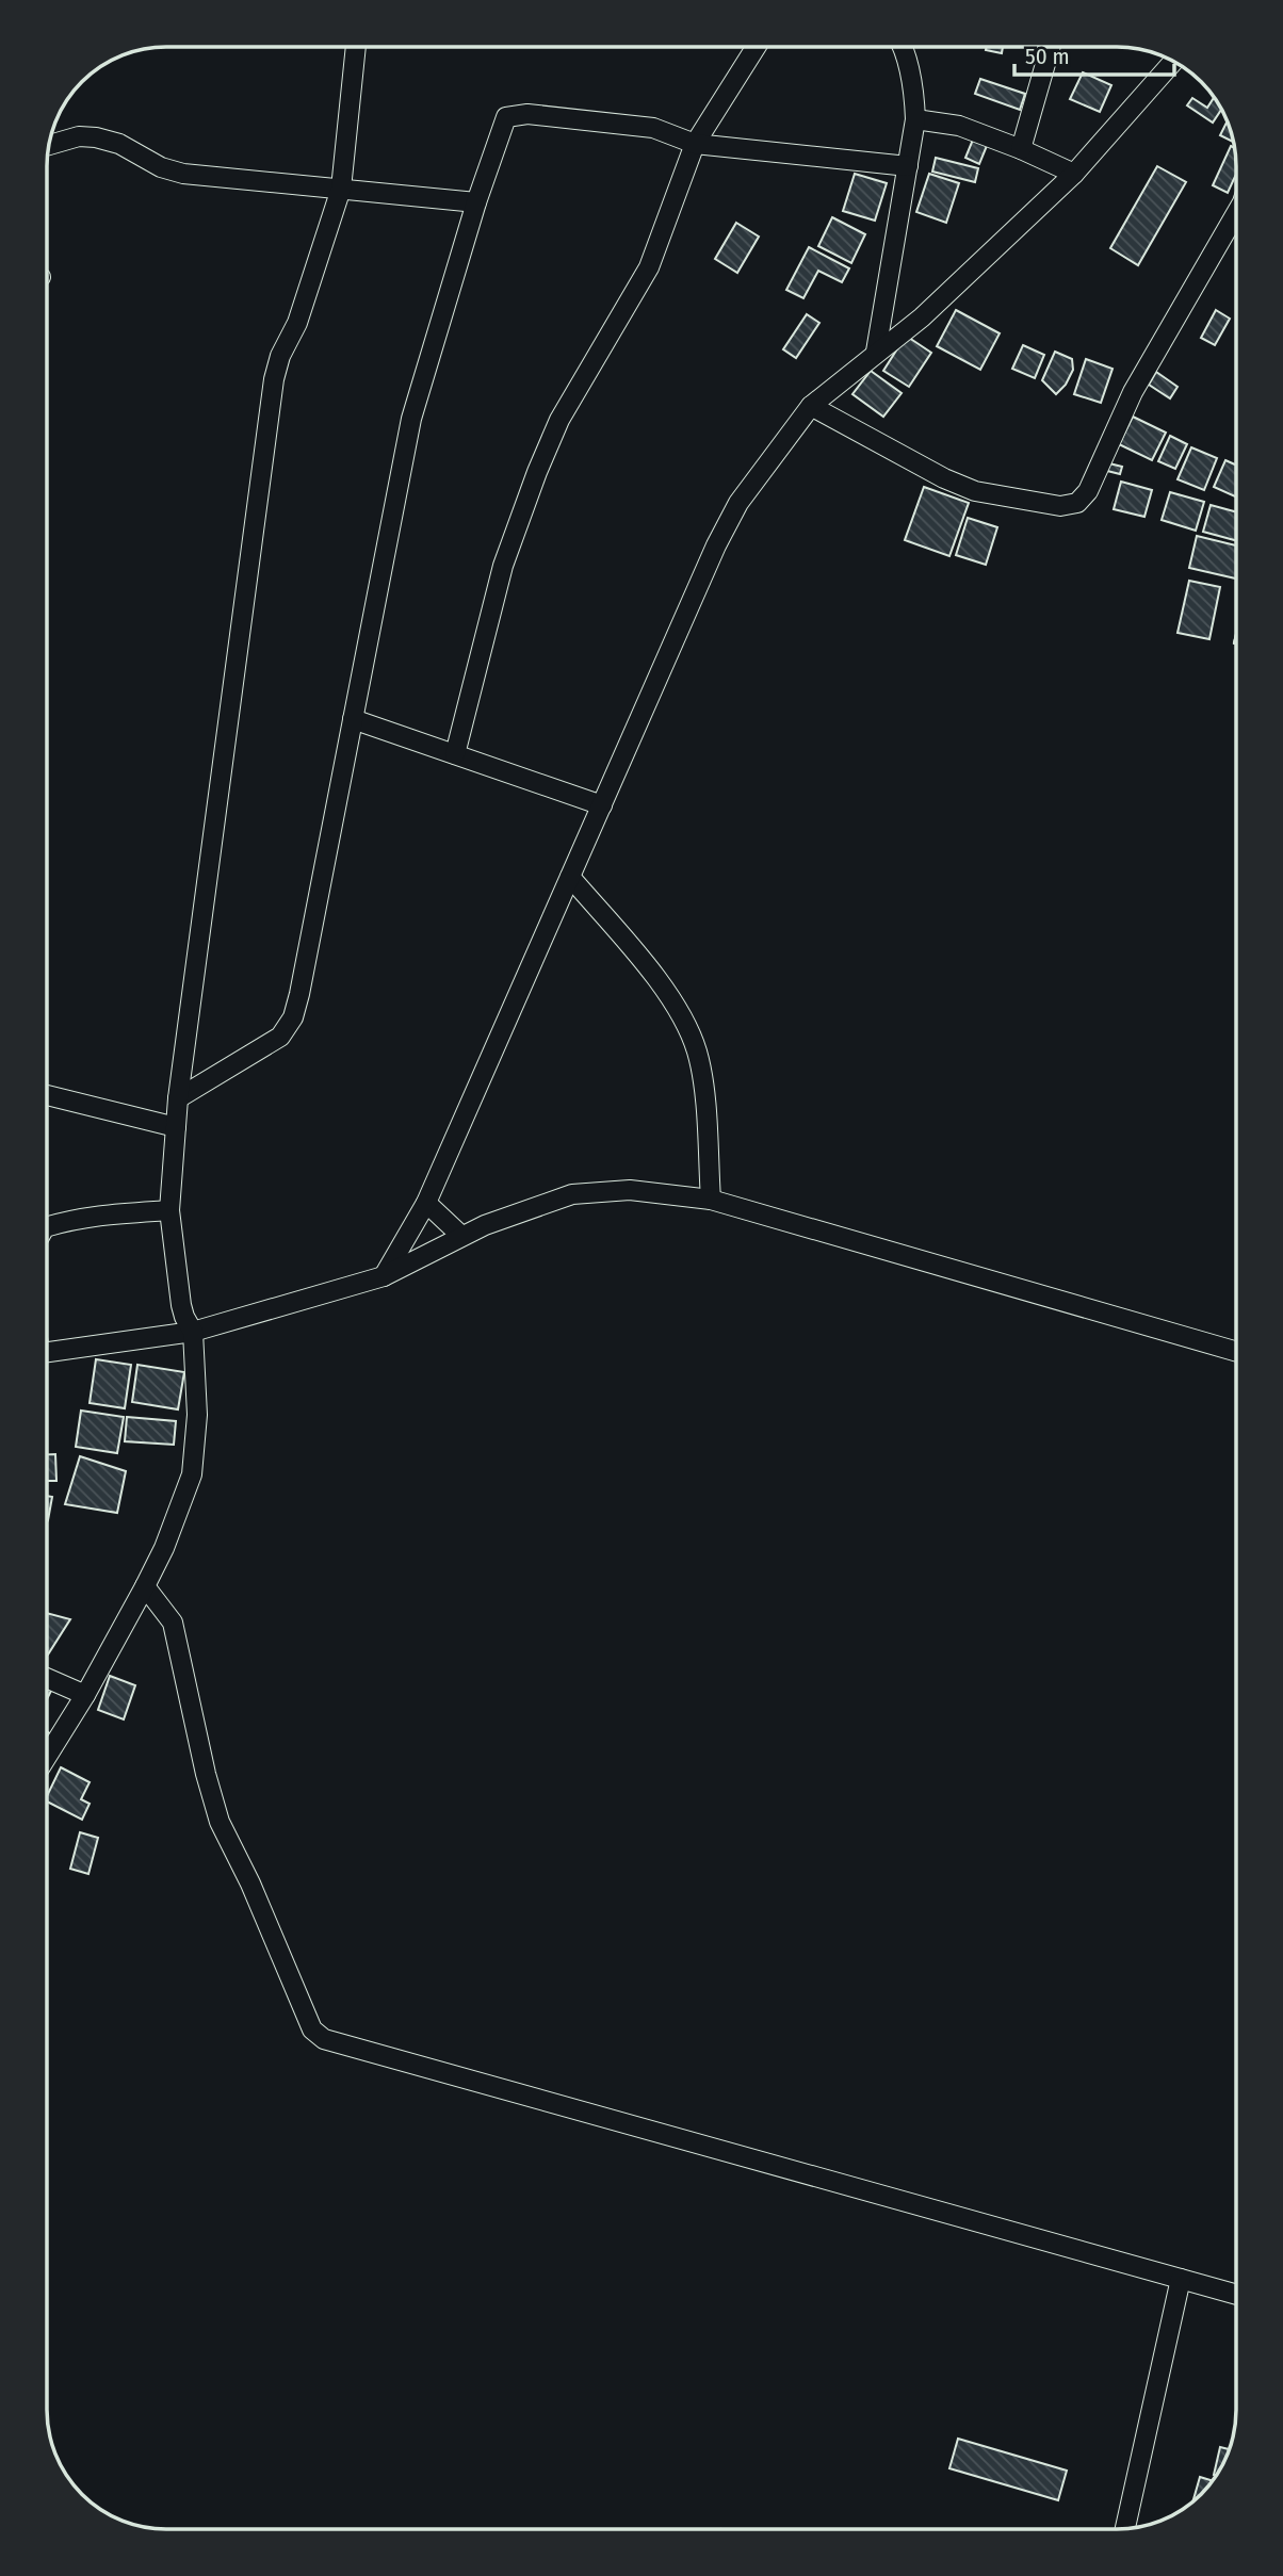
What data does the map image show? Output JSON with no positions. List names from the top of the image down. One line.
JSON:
{"scale_bar":"50 m"}
